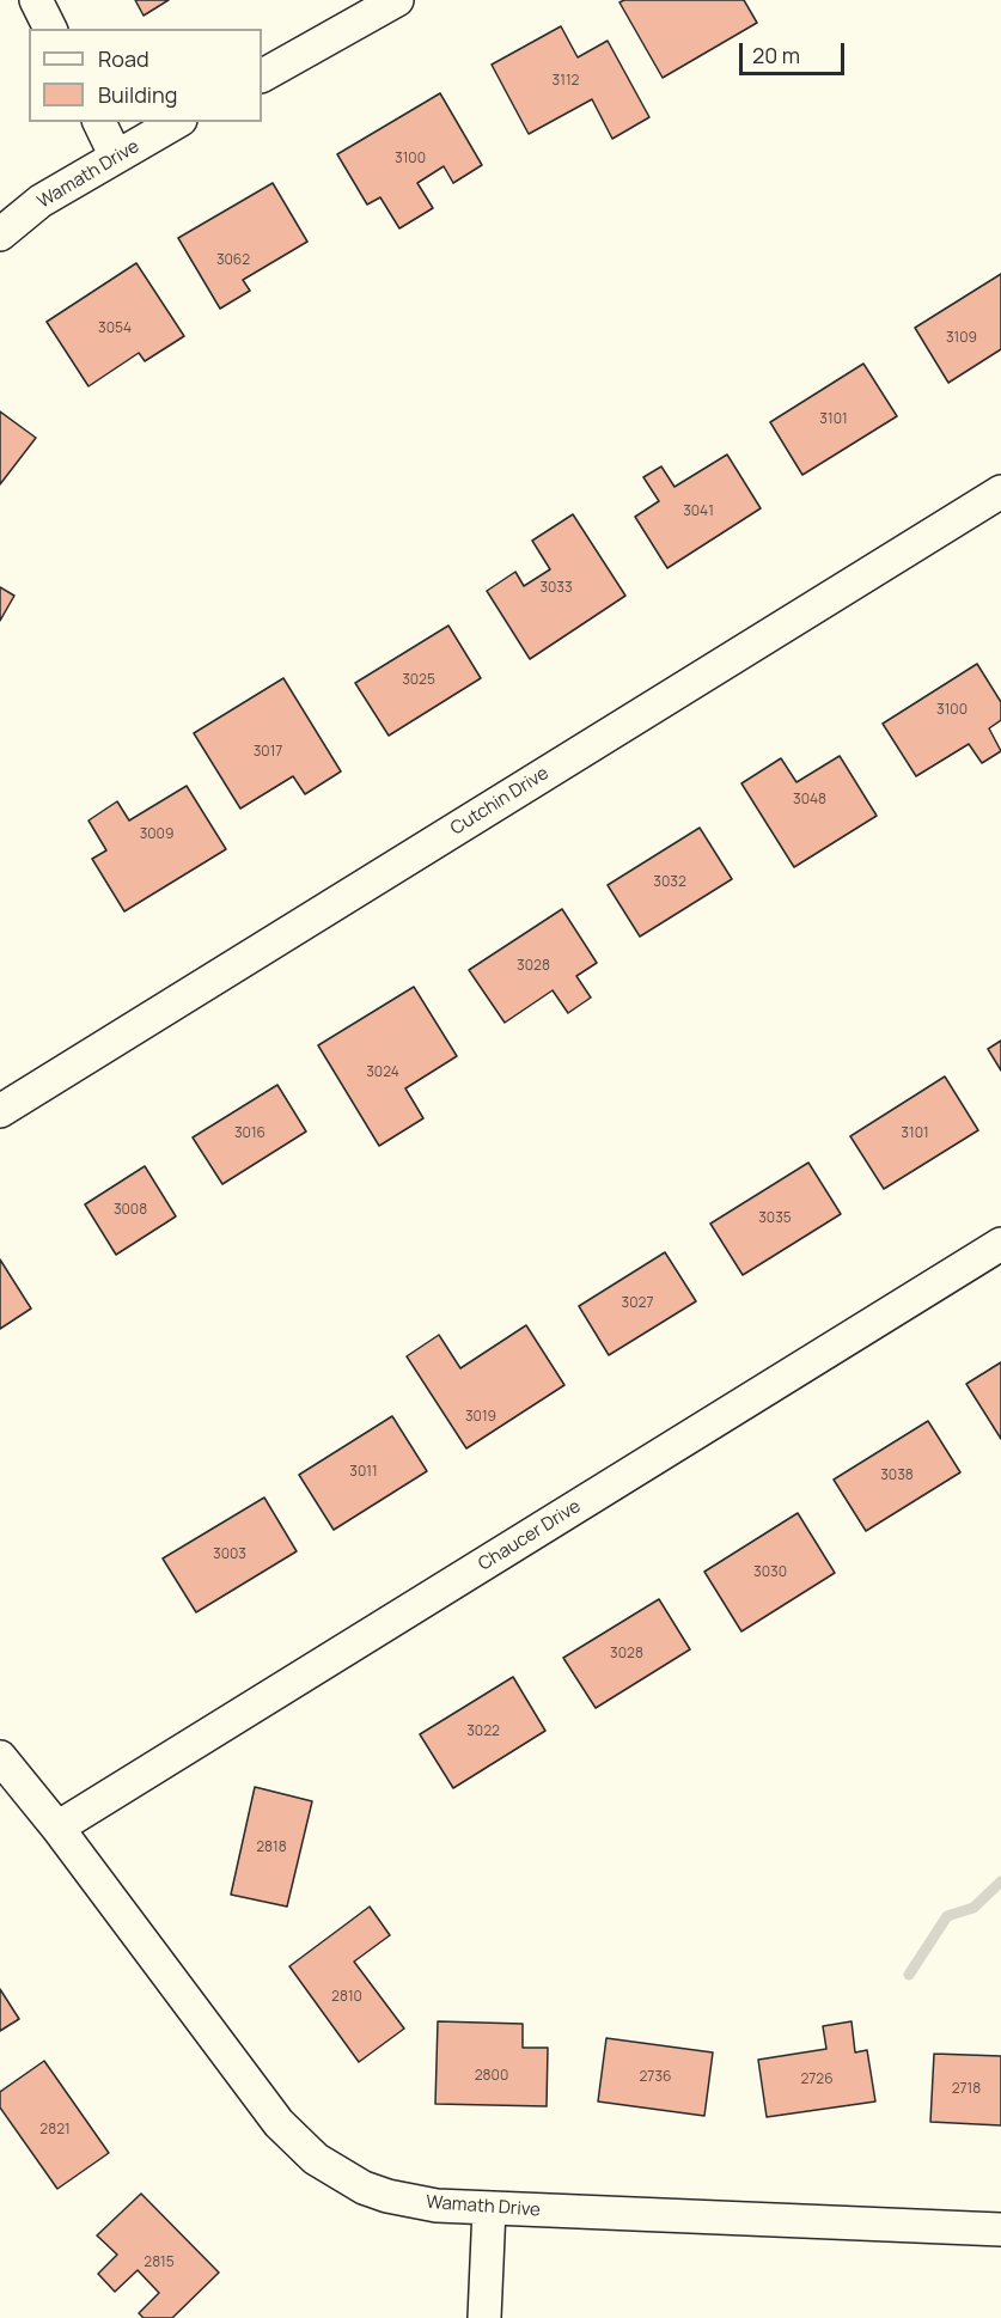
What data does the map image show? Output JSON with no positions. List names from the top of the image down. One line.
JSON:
{"streets":{"street":["Wamath Drive","Cutchin Drive","Chaucer Drive"]},"crossings":[["Wamath Drive","Chaucer Drive"]],"house_numbers":["3112","3100","3062","3054","3109","3101","3041","3033","3025","3100","3017","3048","3009","3032","3028","3024","3016","3101","3008","3035","3027","3019","3011","3038","3003","3030","3028","3022","2818","2810","2800","2736","2726","2718","2821","2815"],"legend":["Road","Building"],"scale_bar":"20 m"}
